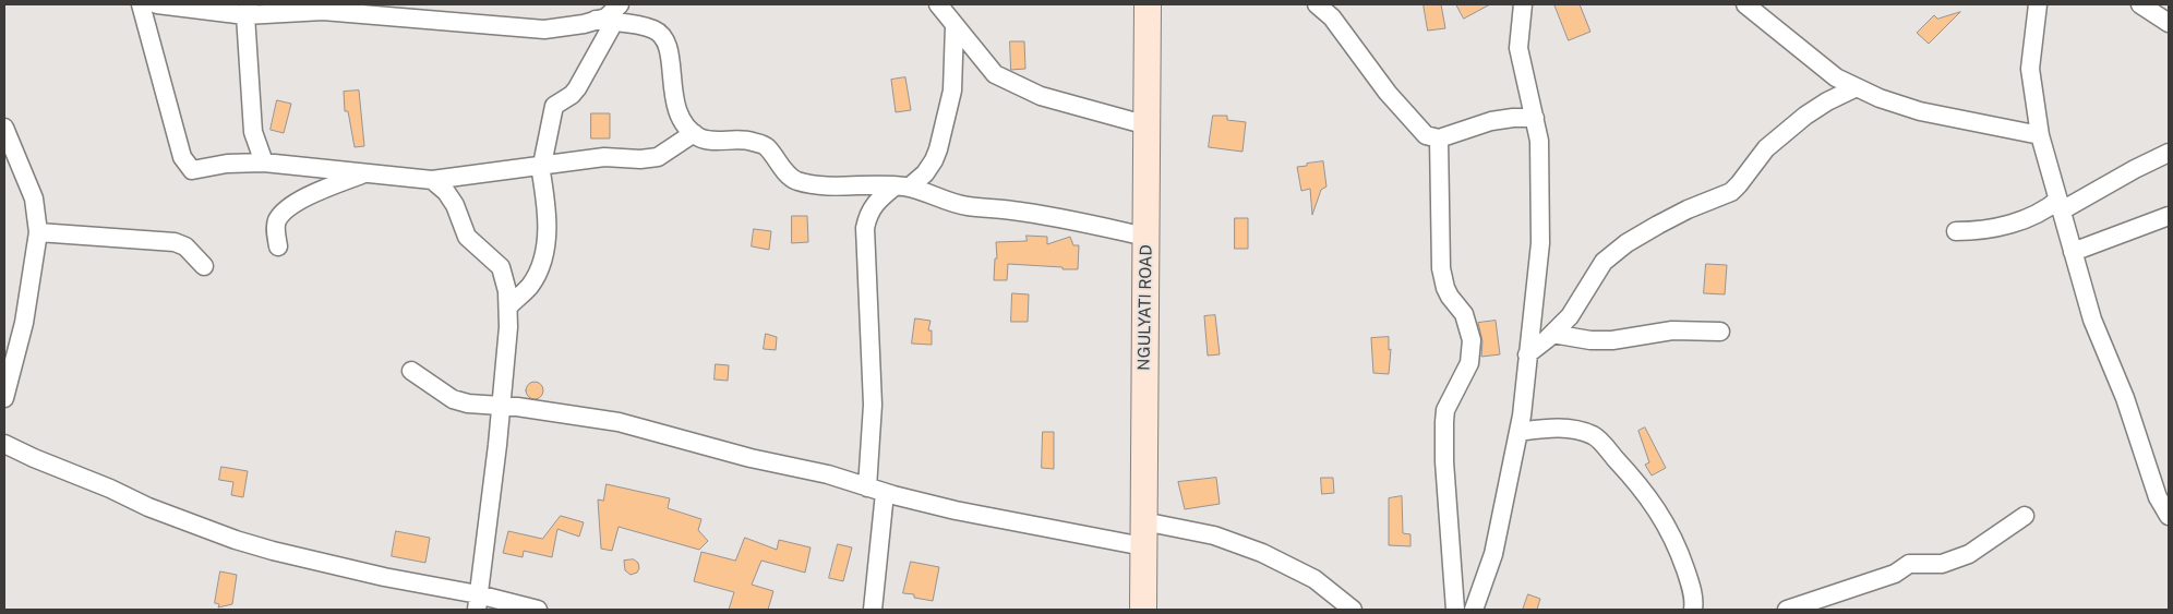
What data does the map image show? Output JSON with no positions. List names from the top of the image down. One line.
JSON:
{"streets":{"main road":["NGULYATI ROAD"]}}
